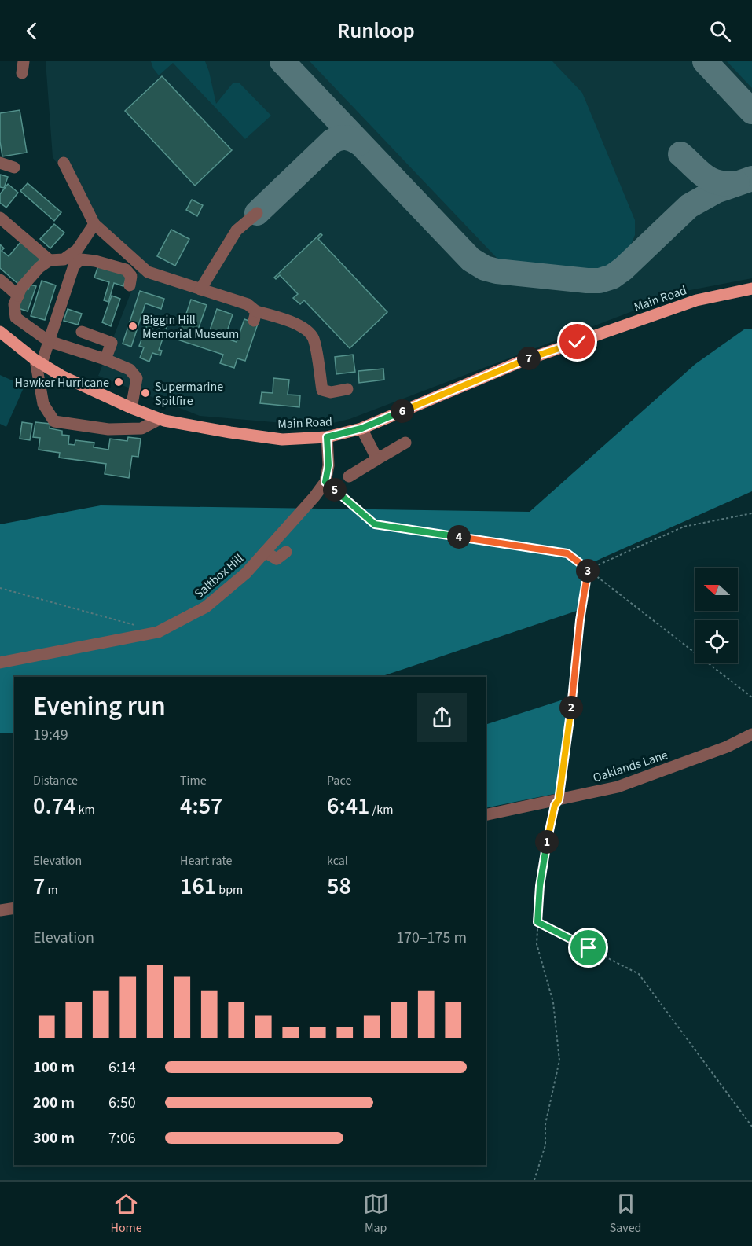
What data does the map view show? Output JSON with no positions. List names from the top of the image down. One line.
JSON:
{"streets":{"main road":["Main Road"],"street":["Saltbox Hill","Oaklands Lane"]},"places":["Biggin Hill Memorial Museum","Hawker Hurricane","Supermarine Spitfire"],"north":"left","page":{"header":"Runloop","pins":["7","6","5","4","3","2","1"],"heading":["Evening run","19:49"],"stats":[["Distance","0.74 km"],["Time","4:57"],["Pace","6:41 /km"],["Elevation","7 m"],["Heart rate","161 bpm"],["kcal","58"]],"chart":["Elevation","170–175 m"],"list":[{"name":"100 m","note":"6:14"},{"name":"200 m","note":"6:50"},{"name":"300 m","note":"7:06"}],"tabs":["Home","Map","Saved"]}}
